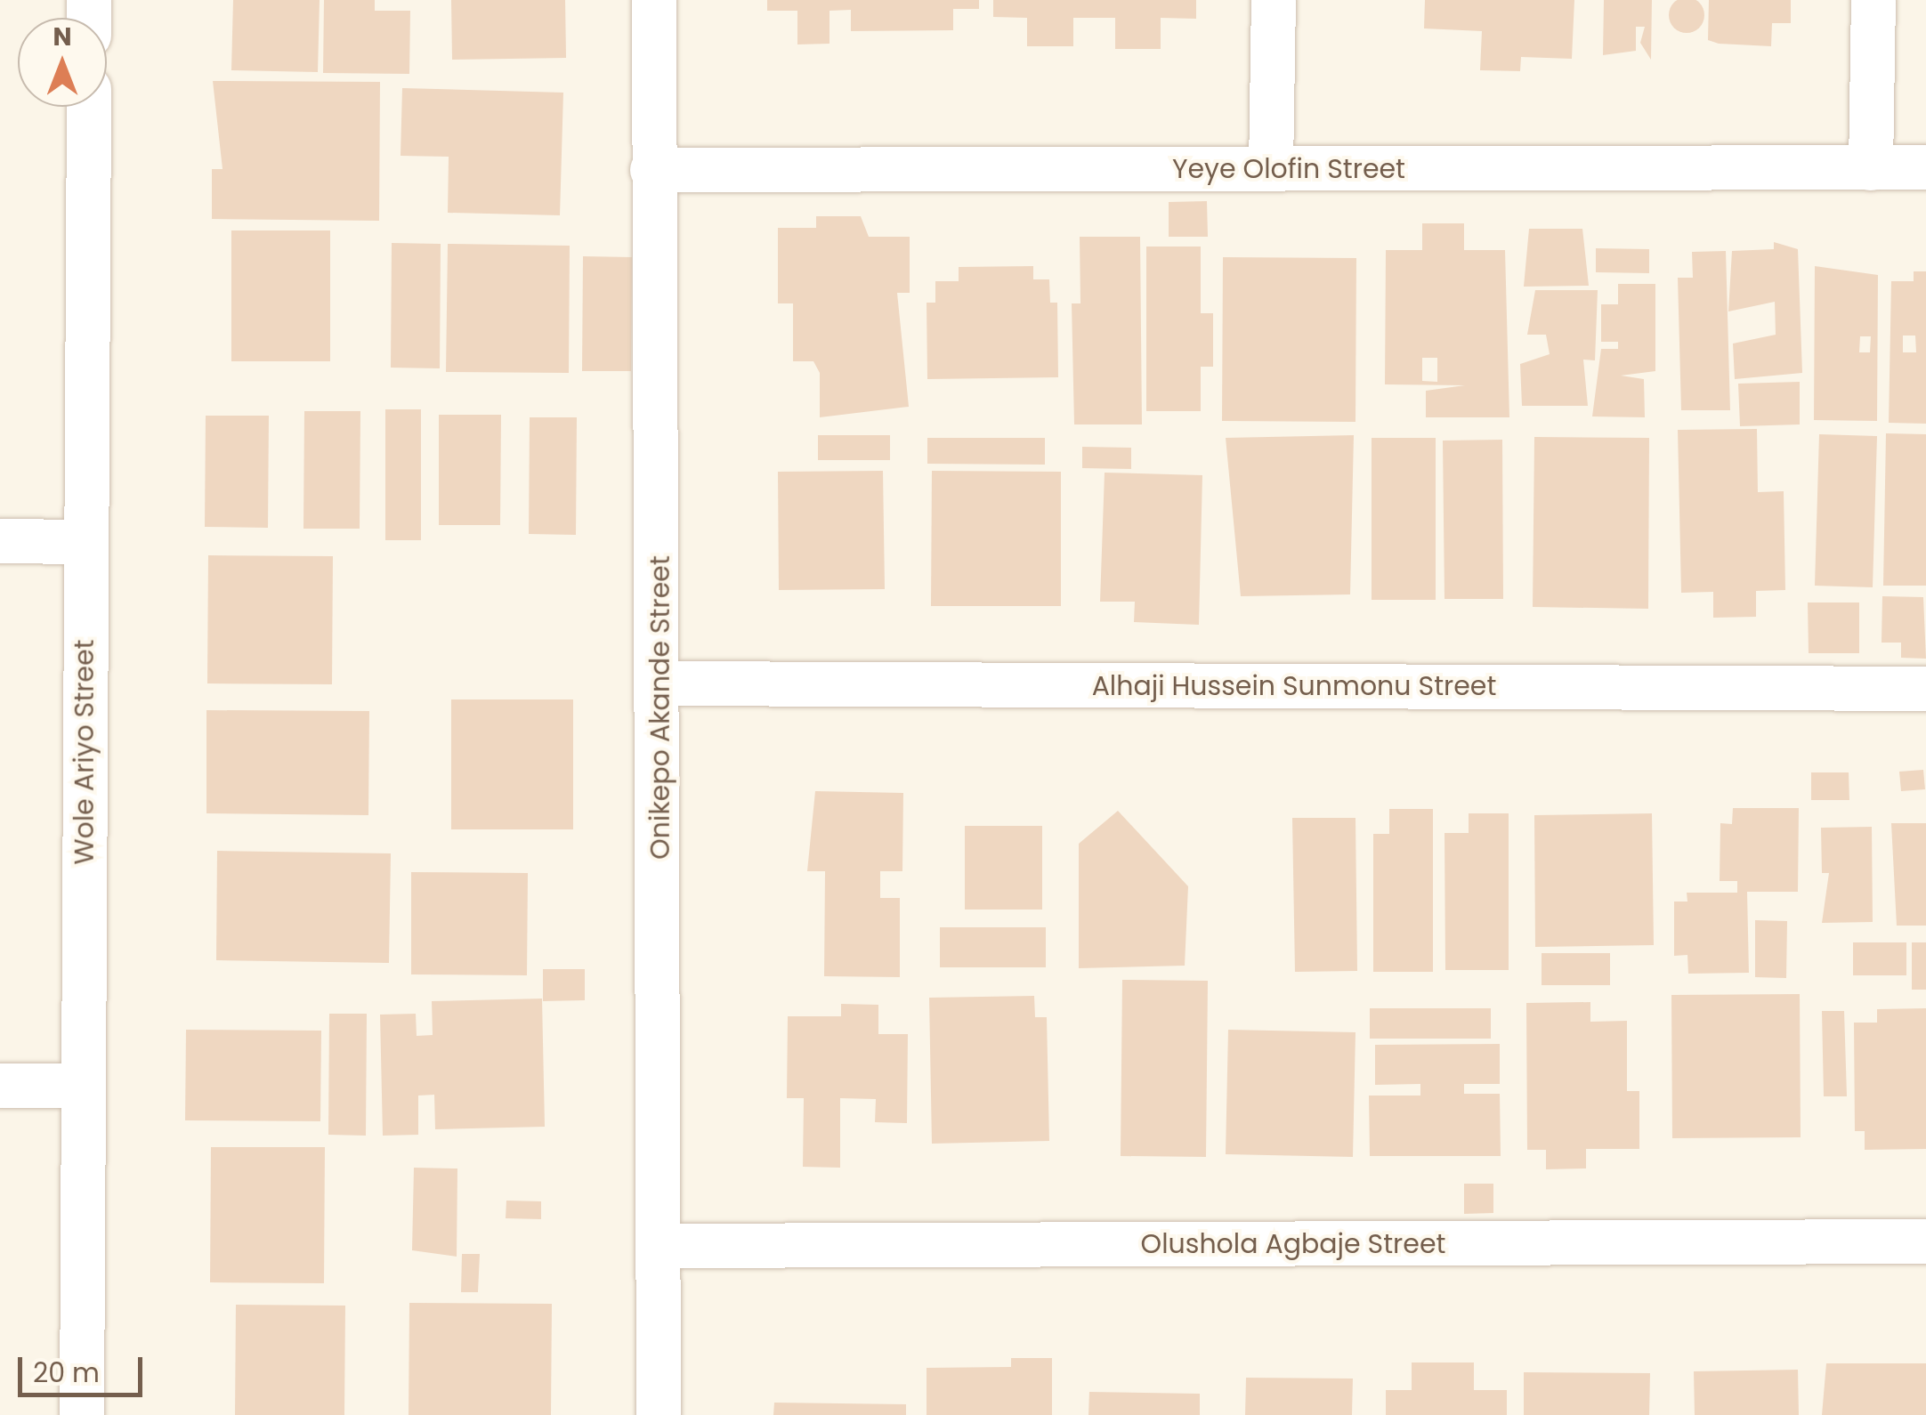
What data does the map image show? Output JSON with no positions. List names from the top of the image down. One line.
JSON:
{"streets":{"street":["Yeye Olofin Street","Alhaji Hussein Sunmonu Street","Onikepo Akande Street","Wole Ariyo Street","Olushola Agbaje Street"]},"crossings":[["Yeye Olofin Street","Onikepo Akande Street"],["Alhaji Hussein Sunmonu Street","Onikepo Akande Street"],["Onikepo Akande Street","Olushola Agbaje Street"]],"scale_bar":"20 m","north":"top"}
